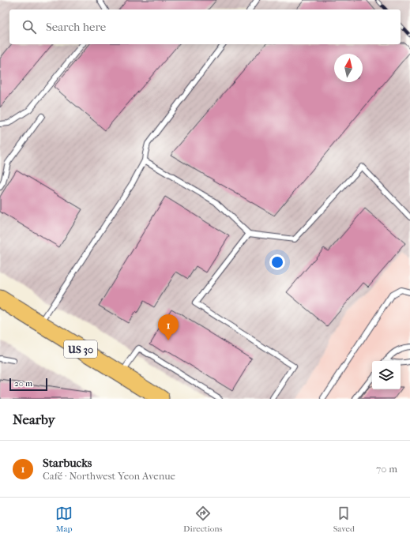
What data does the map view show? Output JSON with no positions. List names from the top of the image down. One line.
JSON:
{"streets":{"highway":["US 30"]},"scale_bar":"20 m","north":"top","page":{"search":"Search here","pins":"1","scale":"20 m","heading":"Nearby","list":[{"mark":"1","name":"Starbucks","note":"Café · Northwest Yeon Avenue","value":"70 m"}],"nav":["Map","Directions","Saved"]}}
